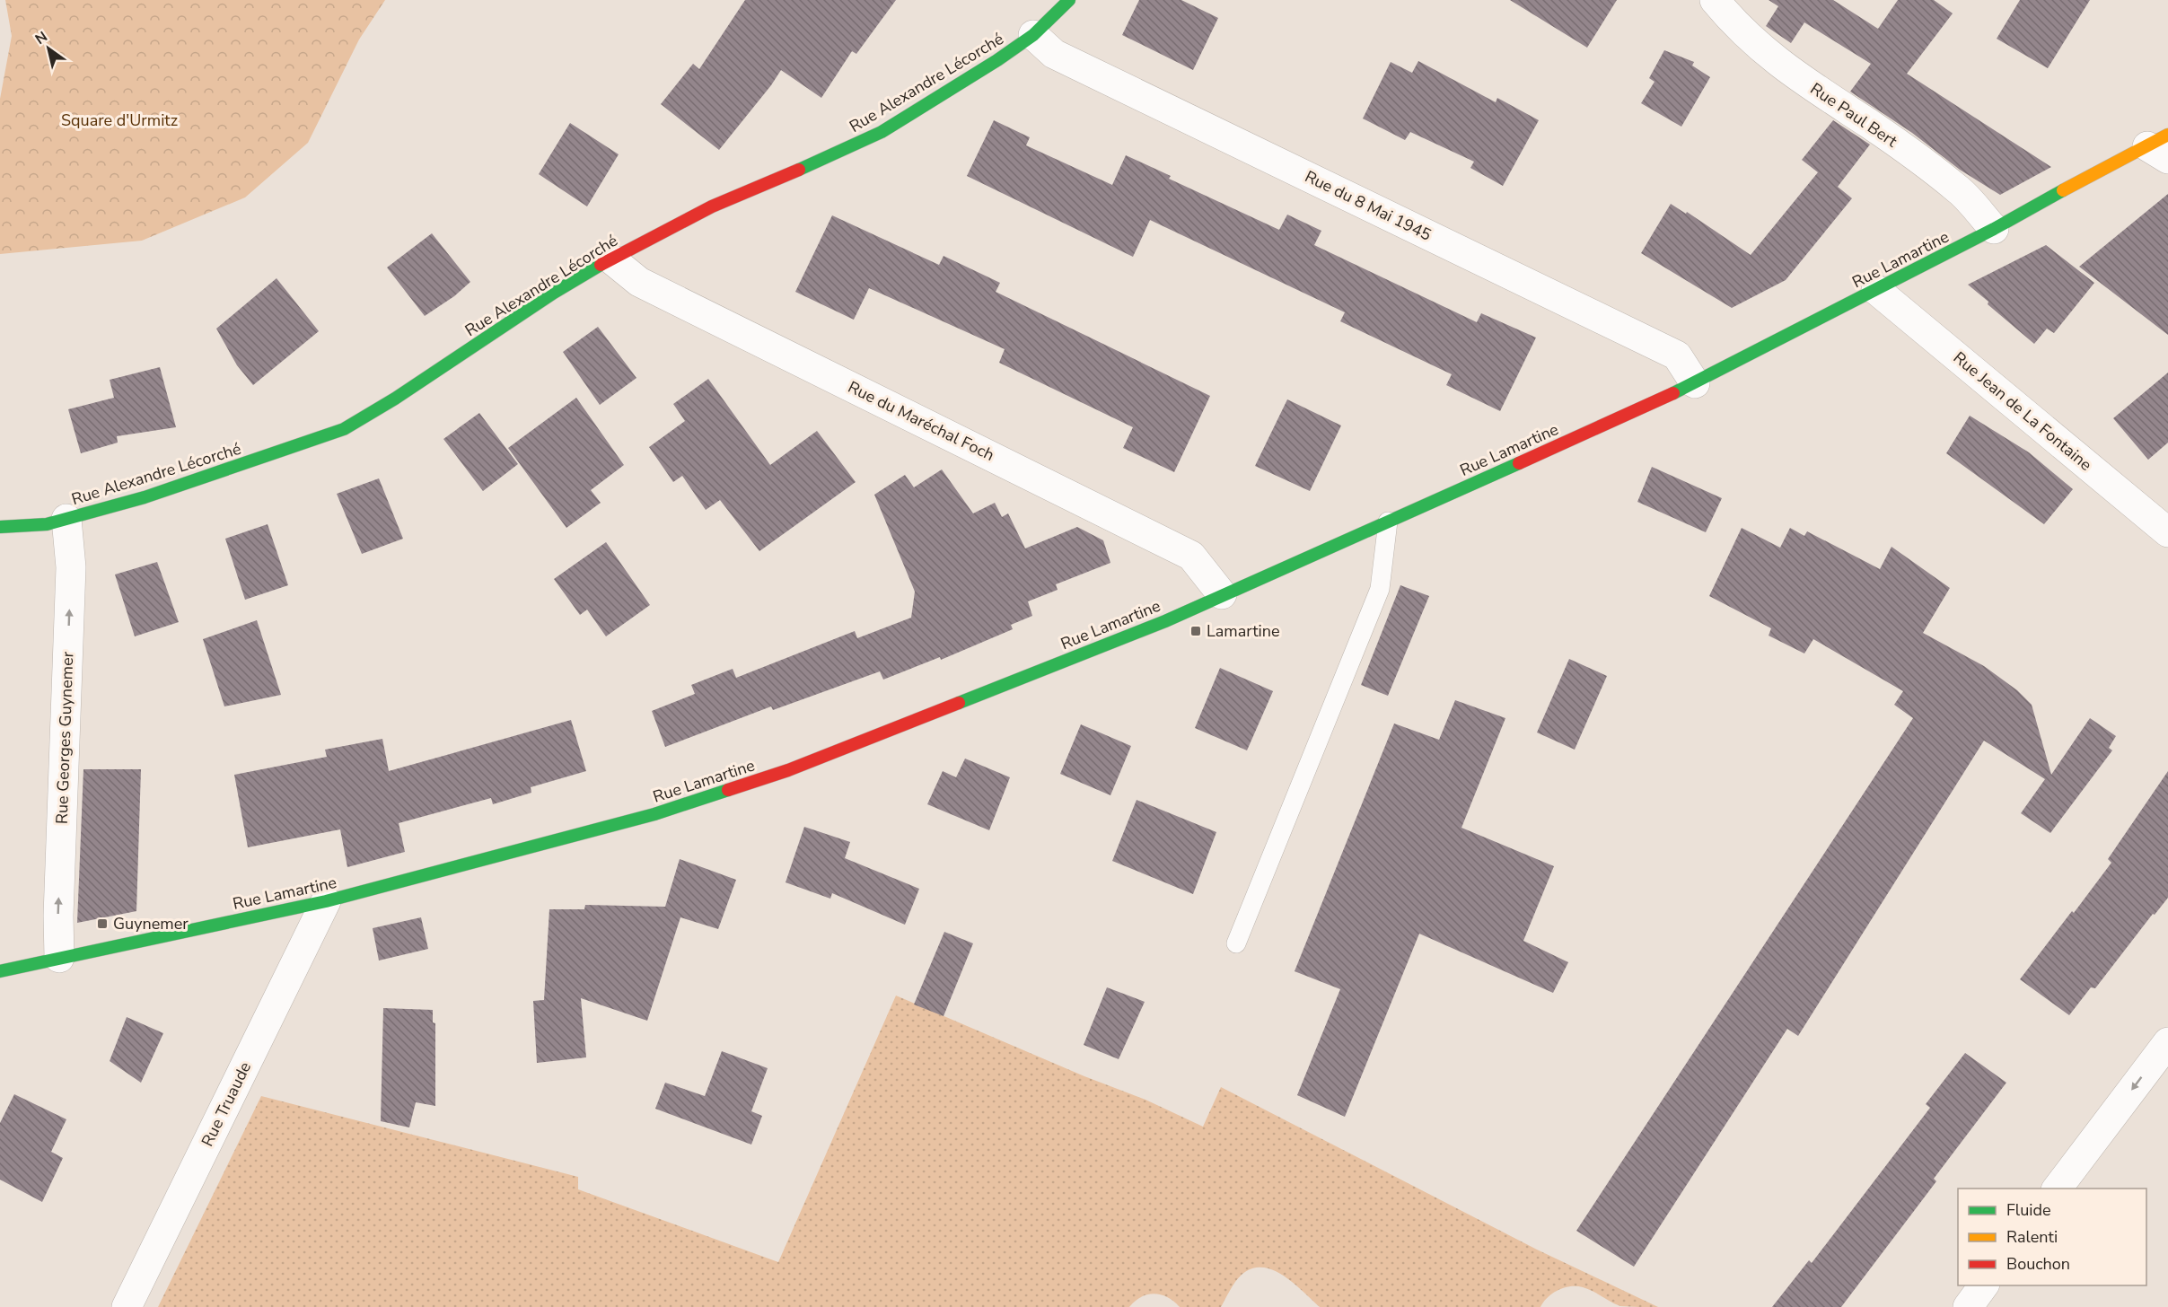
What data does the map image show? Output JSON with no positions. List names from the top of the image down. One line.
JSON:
{"streets":{"street":["Rue Alexandre Lécorché","Rue Paul Bert","Rue du 8 Mai 1945","Rue Lamartine","Rue Jean de La Fontaine","Rue du Maréchal Foch","Rue Georges Guynemer","Rue Truaude"]},"crossings":[["Rue Alexandre Lécorché","Rue du 8 Mai 1945"],["Rue Alexandre Lécorché","Rue du Maréchal Foch"],["Rue Alexandre Lécorché","Rue Georges Guynemer"],["Rue Paul Bert","Rue Lamartine"],["Rue du 8 Mai 1945","Rue Lamartine"],["Rue Lamartine","Rue Jean de La Fontaine"],["Rue Lamartine","Rue du Maréchal Foch"],["Rue Lamartine","Rue Georges Guynemer"],["Rue Lamartine","Rue Truaude"]],"one_way":["Rue Georges Guynemer"],"parks":["Square d'Urmitz"],"places":{"transit":["Lamartine","Guynemer"]},"legend":["Fluide","Ralenti","Bouchon"],"north":"top left"}
